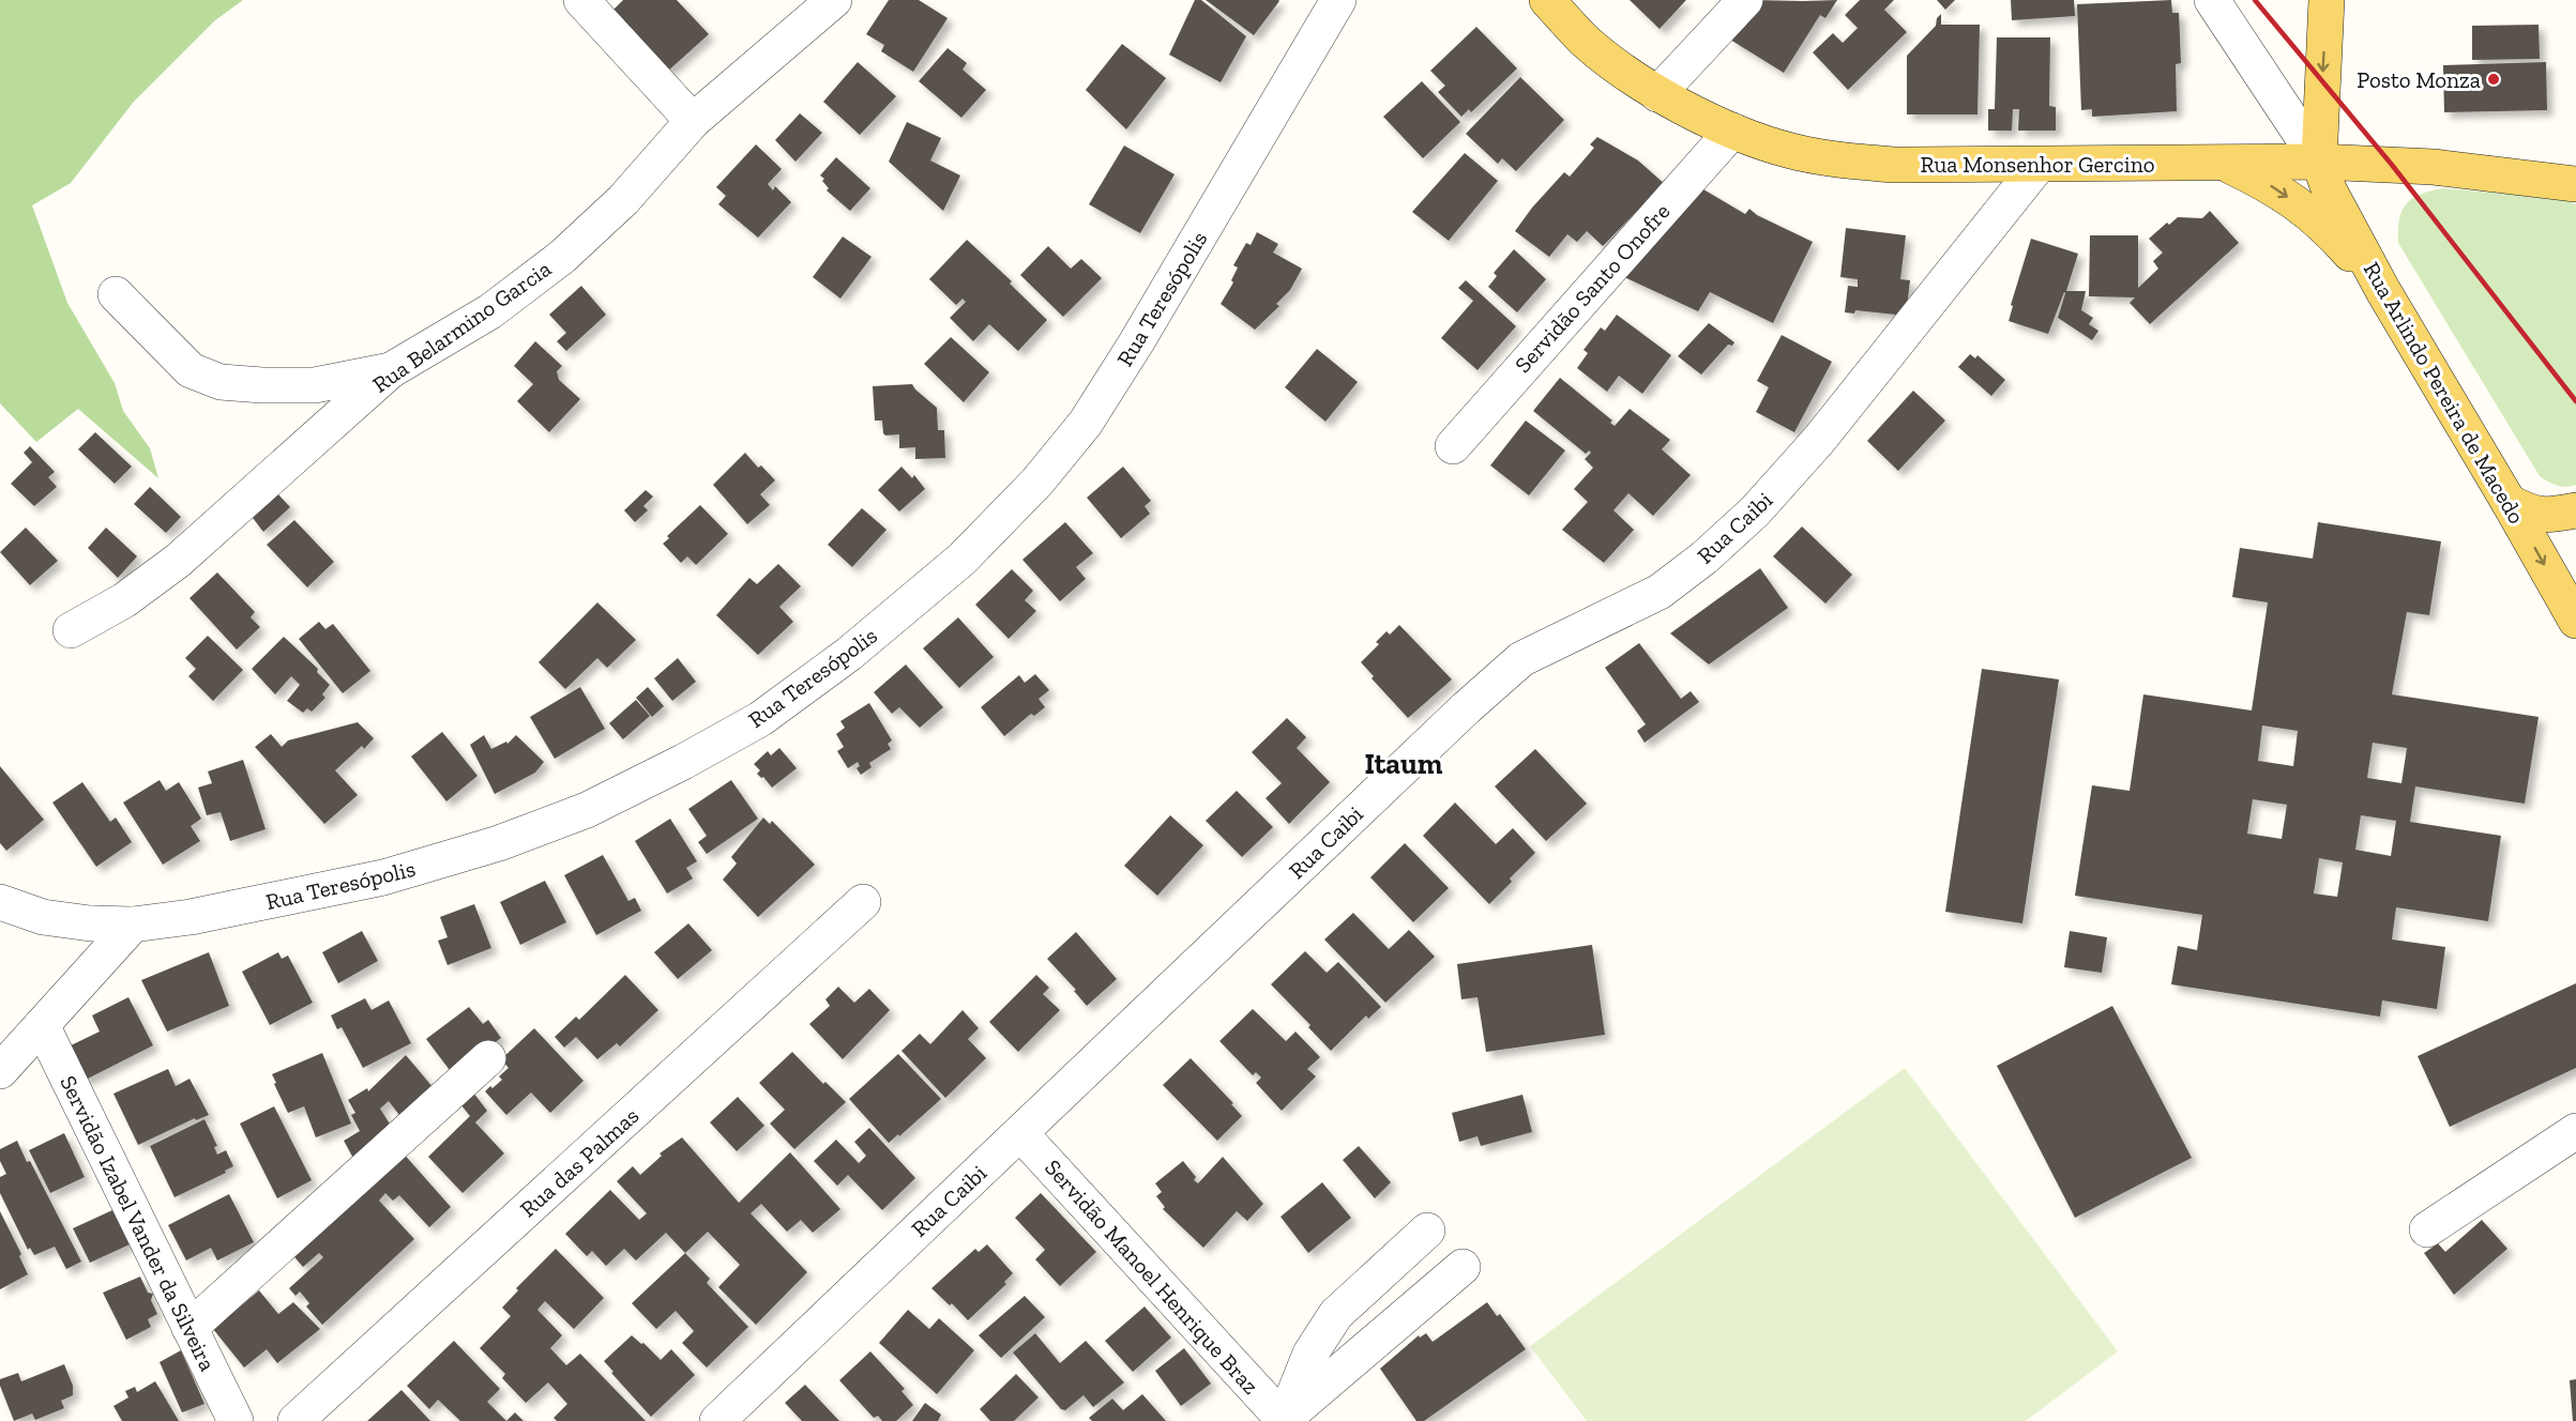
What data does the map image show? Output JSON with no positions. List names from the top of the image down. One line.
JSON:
{"streets":{"main road":["Rua Monsenhor Gercino","Rua Arlindo Pereira de Macedo"],"street":["Servidão Santo Onofre","Rua Teresópolis","Rua Belarmino Garcia","Rua Caibi","Rua das Palmas","Servidão Izabel Vander da Silveira","Servidão Manoel Henrique Braz"]},"crossings":[["Rua Monsenhor Gercino","Servidão Santo Onofre"],["Rua Monsenhor Gercino","Rua Arlindo Pereira de Macedo"],["Rua Monsenhor Gercino","Rua Caibi"],["Rua Caibi","Servidão Manoel Henrique Braz"]],"districts":["Itaum"],"places":["Posto Monza"]}
